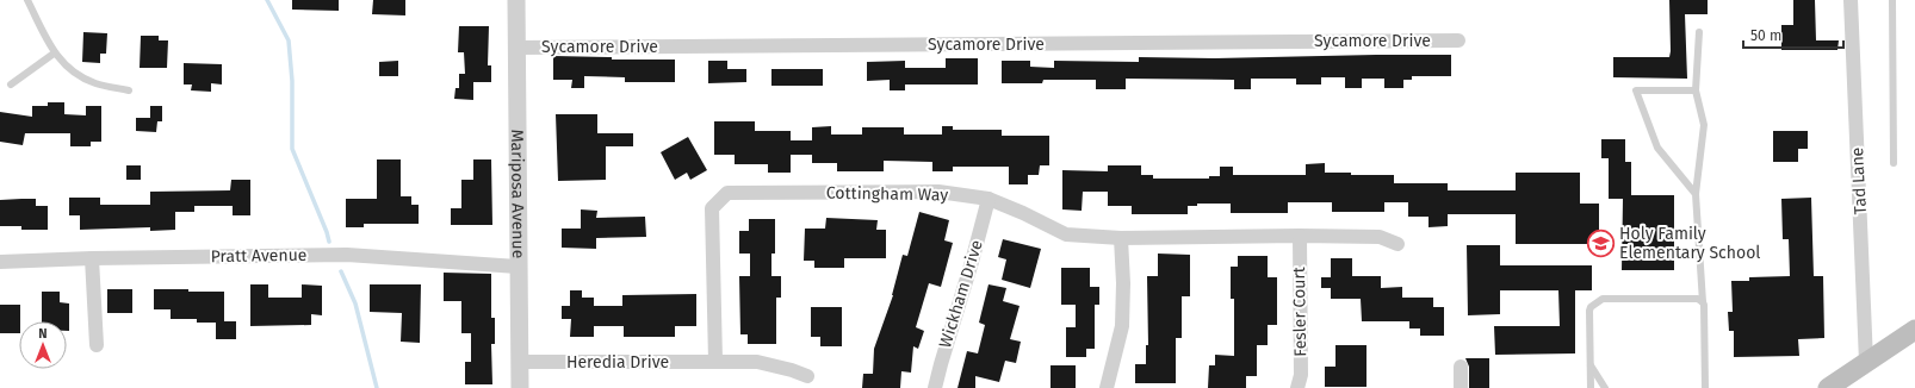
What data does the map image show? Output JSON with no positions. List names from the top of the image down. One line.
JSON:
{"streets":{"street":["Sycamore Drive","Tad Lane","Mariposa Avenue","Cottingham Way","Pratt Avenue","Wickham Drive","Fesler Court","Heredia Drive"]},"crossings":[["Sycamore Drive","Mariposa Avenue"],["Mariposa Avenue","Pratt Avenue"],["Mariposa Avenue","Heredia Drive"],["Cottingham Way","Wickham Drive"],["Cottingham Way","Fesler Court"],["Cottingham Way","Heredia Drive"]],"places":{"school or university":["Holy Family Elementary School"]},"scale_bar":"50 m","north":"top"}
